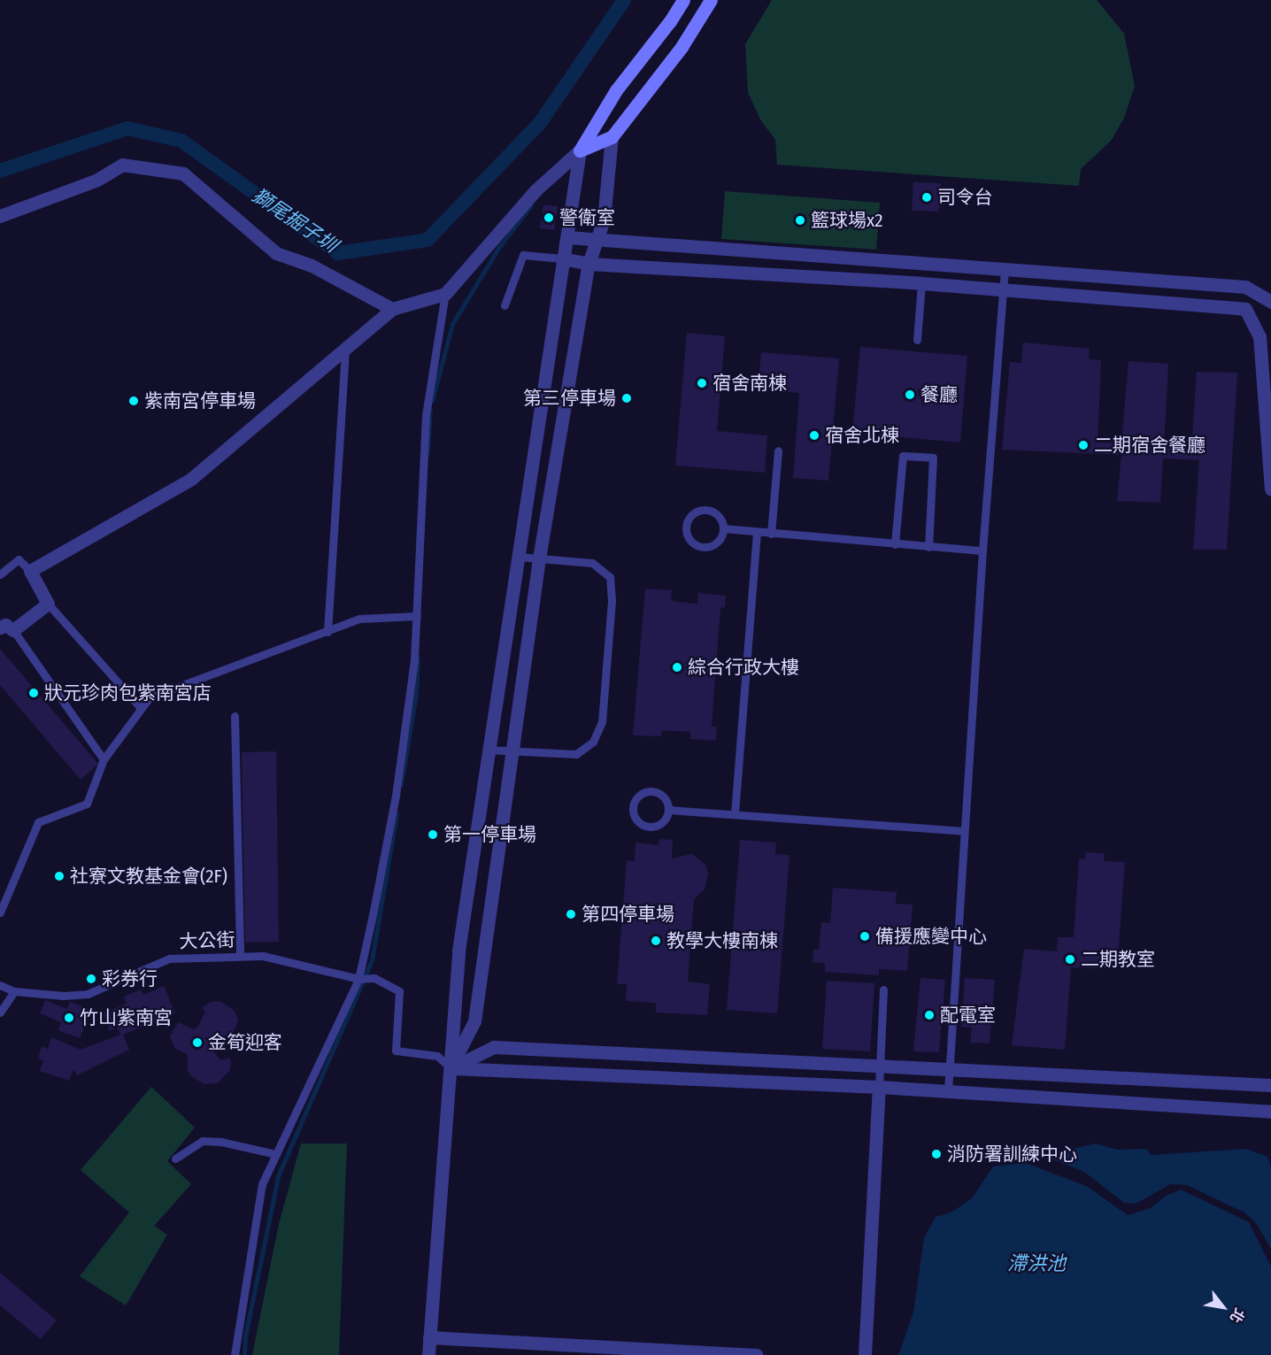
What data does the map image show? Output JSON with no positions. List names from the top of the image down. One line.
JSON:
{"streets":{"lane":["大公街"]},"water":["獅尾掘子圳","滯洪池"],"places":["司令台","警衛室","籃球場x2","宿舍南棟","餐廳","第三停車場","紫南宮停車場","宿舍北棟","二期宿舍餐廳","綜合行政大樓","狀元珍肉包紫南宮店","第一停車場","社寮文教基金會(2F)","第四停車場","備援應變中心","教學大樓南棟","二期教室","彩券行","配電室","竹山紫南宮","金筍迎客","消防署訓練中心"],"north":"bottom right"}
